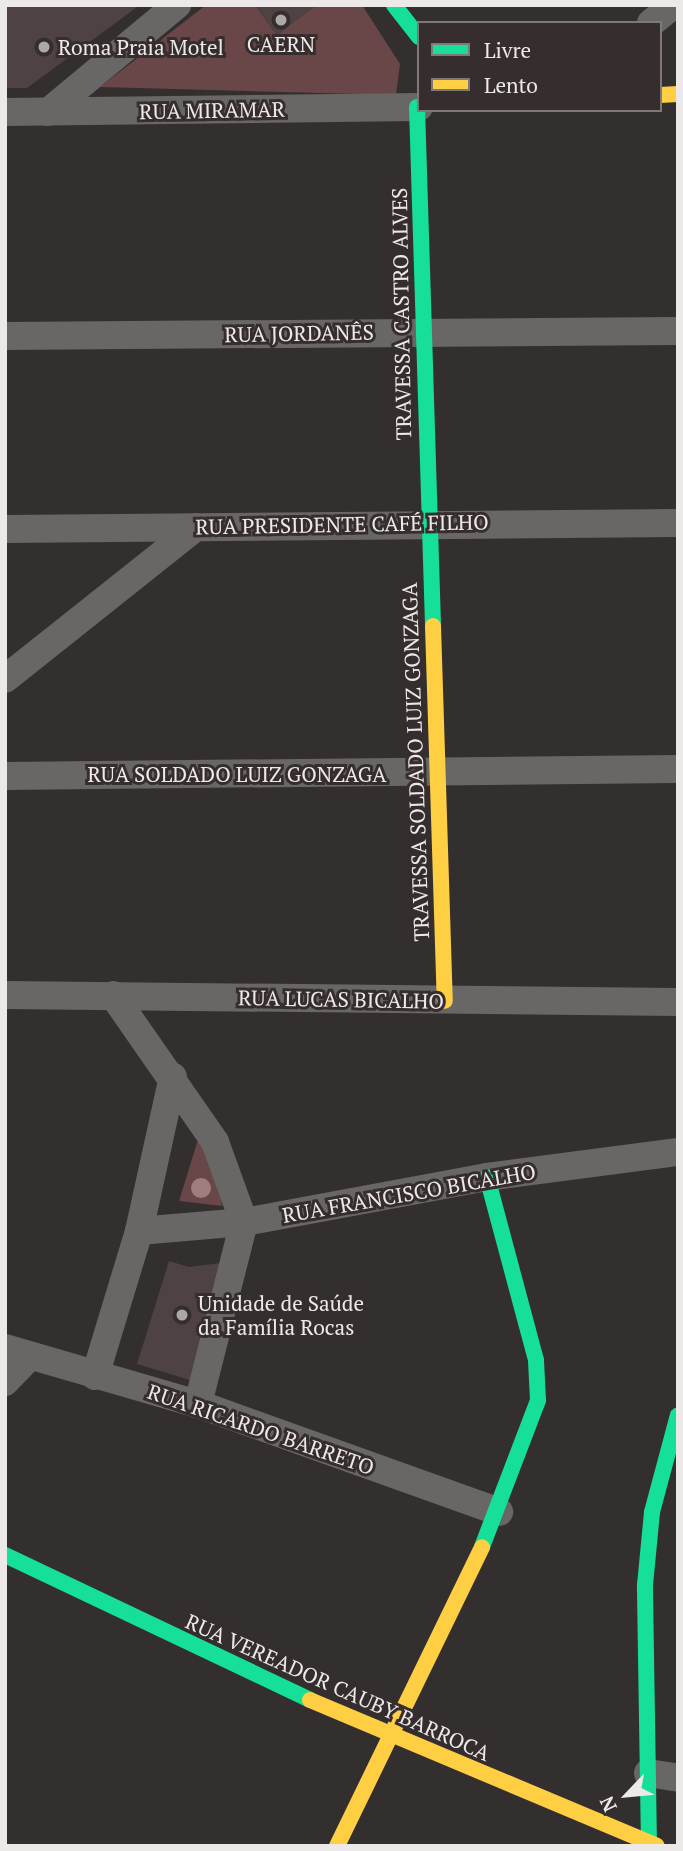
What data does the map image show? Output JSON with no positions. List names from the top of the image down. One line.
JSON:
{"streets":{"street":["RUA MIRAMAR","TRAVESSA CASTRO ALVES","RUA JORDANÊS","RUA PRESIDENTE CAFÉ FILHO","TRAVESSA SOLDADO LUIZ GONZAGA","RUA SOLDADO LUIZ GONZAGA","RUA LUCAS BICALHO","RUA FRANCISCO BICALHO","RUA RICARDO BARRETO","RUA VEREADOR CAUBY BARROCA"]},"crossings":[["TRAVESSA CASTRO ALVES","RUA JORDANÊS"],["TRAVESSA CASTRO ALVES","RUA PRESIDENTE CAFÉ FILHO"],["TRAVESSA CASTRO ALVES","TRAVESSA SOLDADO LUIZ GONZAGA"],["RUA PRESIDENTE CAFÉ FILHO","TRAVESSA SOLDADO LUIZ GONZAGA"],["TRAVESSA SOLDADO LUIZ GONZAGA","RUA SOLDADO LUIZ GONZAGA"],["TRAVESSA SOLDADO LUIZ GONZAGA","RUA LUCAS BICALHO"]],"places":["CAERN","Roma Praia Motel","Unidade de Saúde da Família Rocas"],"legend":["Livre","Lento"],"north":"bottom left"}
